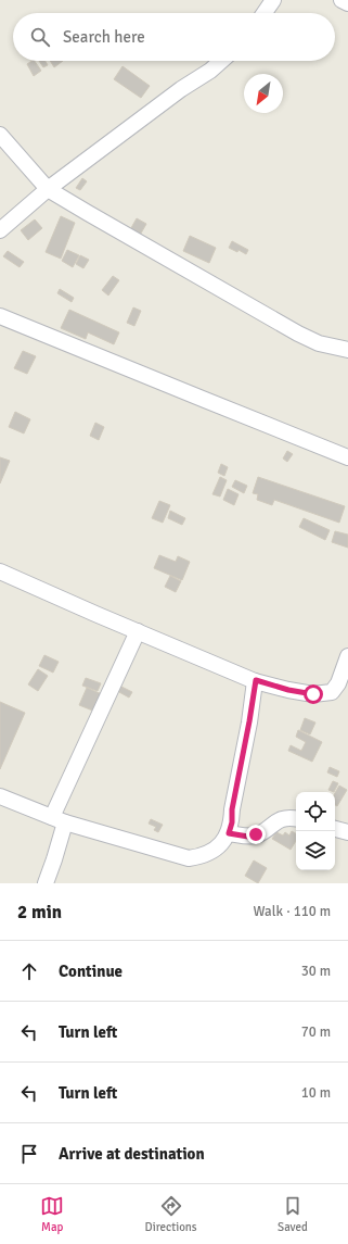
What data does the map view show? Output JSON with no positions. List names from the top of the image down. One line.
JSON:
{"north":"bottom left","page":{"search":"Search here","heading":["2 min","Walk · 110 m"],"list":[["Continue","30 m"],["Turn left","70 m"],["Turn left","10 m"],"Arrive at destination"],"nav":["Map","Directions","Saved"]}}
